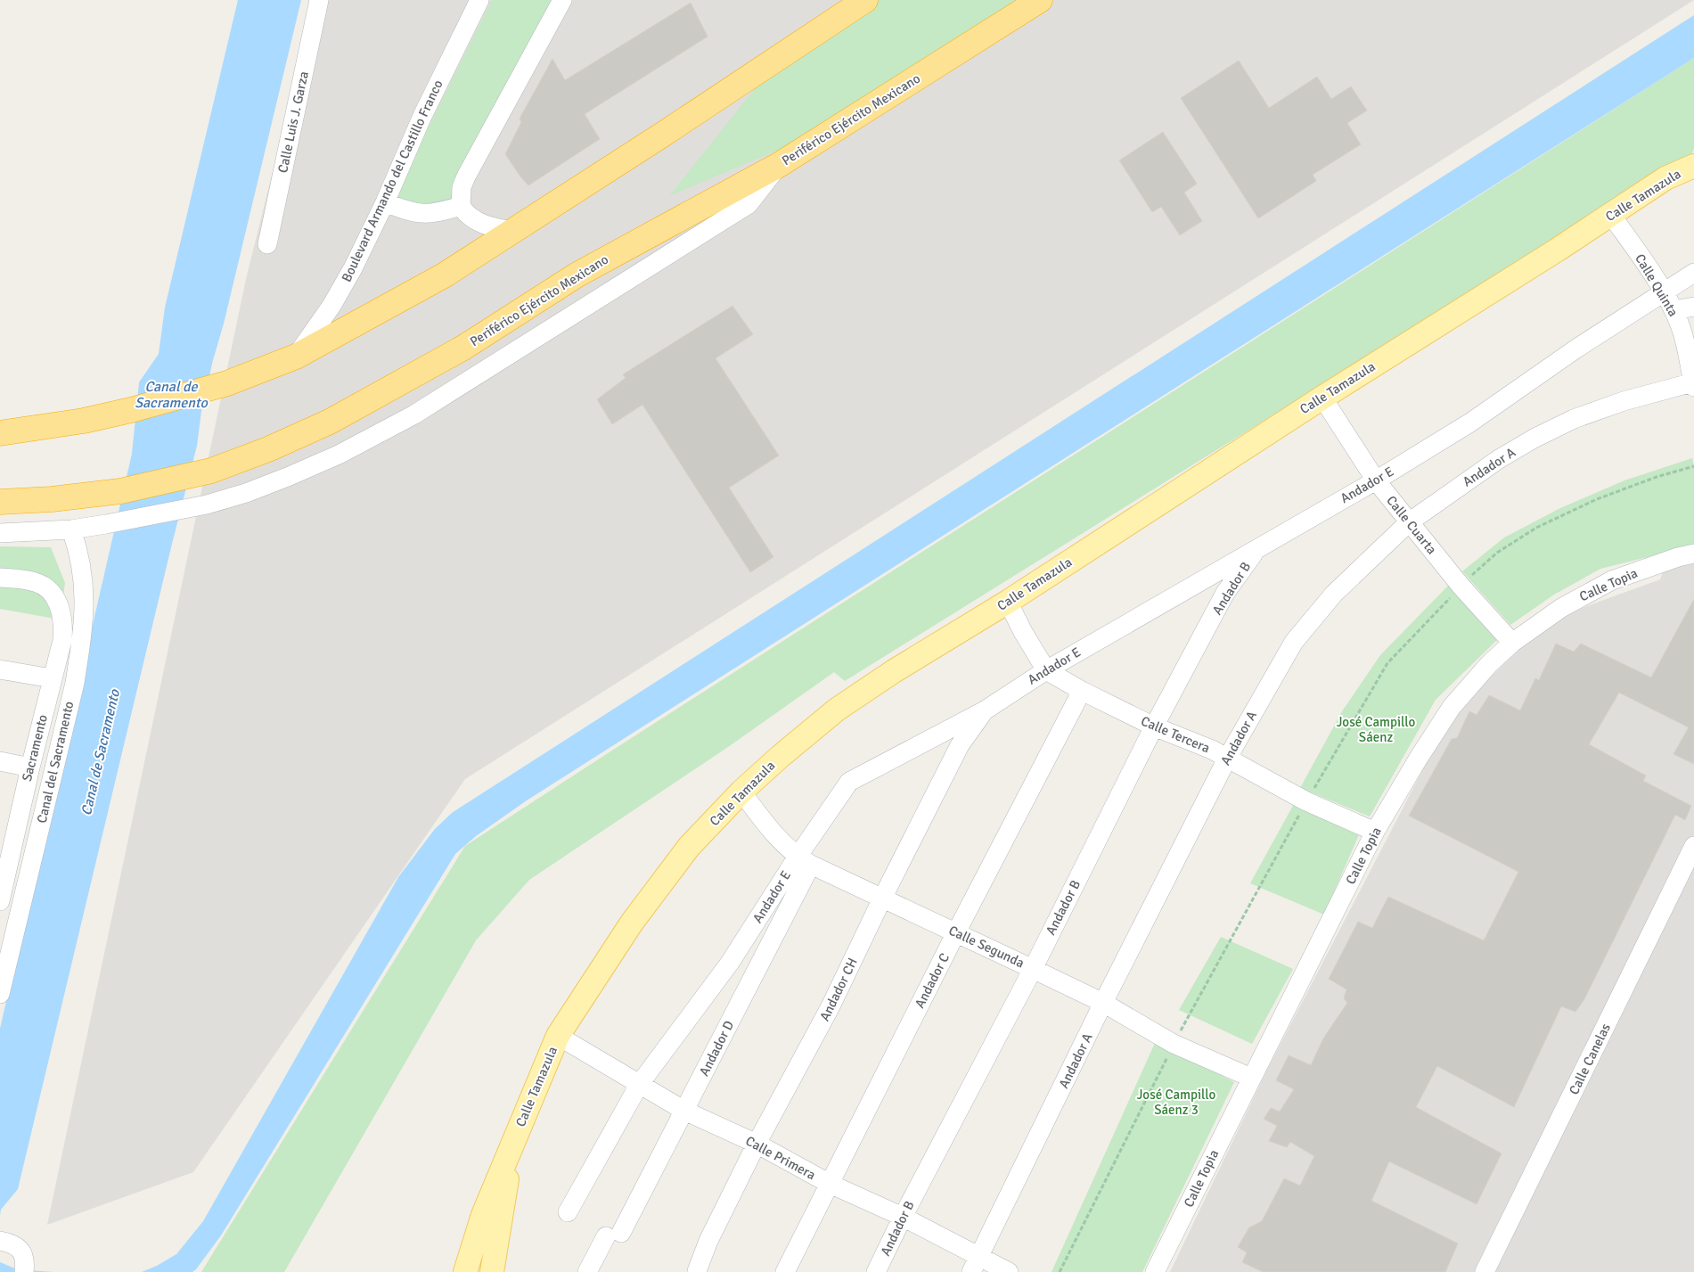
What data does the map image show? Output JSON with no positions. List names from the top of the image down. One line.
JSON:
{"streets":{"highway":["Periférico Ejército Mexicano"],"main road":["Calle Tamazula"],"street":["Calle Luis J. Garza","Boulevard Armando del Castillo Franco","Calle Quinta","Andador A","Andador E","Calle Cuarta","Calle Topia","Andador B","Calle Tercera","Sacramento","Canal del Sacramento","Calle Segunda","Andador C","Andador CH","Andador D","Calle Canelas","Calle Primera"]},"crossings":[["Calle Tamazula","Calle Quinta"],["Calle Tamazula","Calle Cuarta"],["Calle Tamazula","Calle Tercera"],["Calle Tamazula","Calle Segunda"],["Calle Tamazula","Calle Primera"],["Calle Quinta","Andador A"],["Calle Quinta","Andador E"],["Andador A","Calle Cuarta"],["Andador A","Calle Tercera"],["Andador A","Calle Segunda"],["Andador A","Calle Primera"],["Andador E","Calle Cuarta"],["Andador E","Andador B"],["Andador E","Calle Tercera"],["Andador E","Calle Segunda"],["Andador E","Andador CH"],["Andador E","Andador D"],["Andador E","Calle Primera"],["Calle Cuarta","Calle Topia"],["Calle Topia","Calle Tercera"],["Calle Topia","Calle Segunda"],["Andador B","Calle Tercera"],["Andador B","Calle Segunda"],["Andador B","Calle Primera"],["Calle Tercera","Andador C"],["Calle Segunda","Andador C"],["Calle Segunda","Andador CH"],["Calle Segunda","Andador D"],["Andador C","Calle Primera"],["Andador CH","Calle Primera"],["Andador D","Calle Primera"]],"water":["Canal de Sacramento"],"parks":["José Campillo Sáenz","José Campillo Sáenz 3"]}
